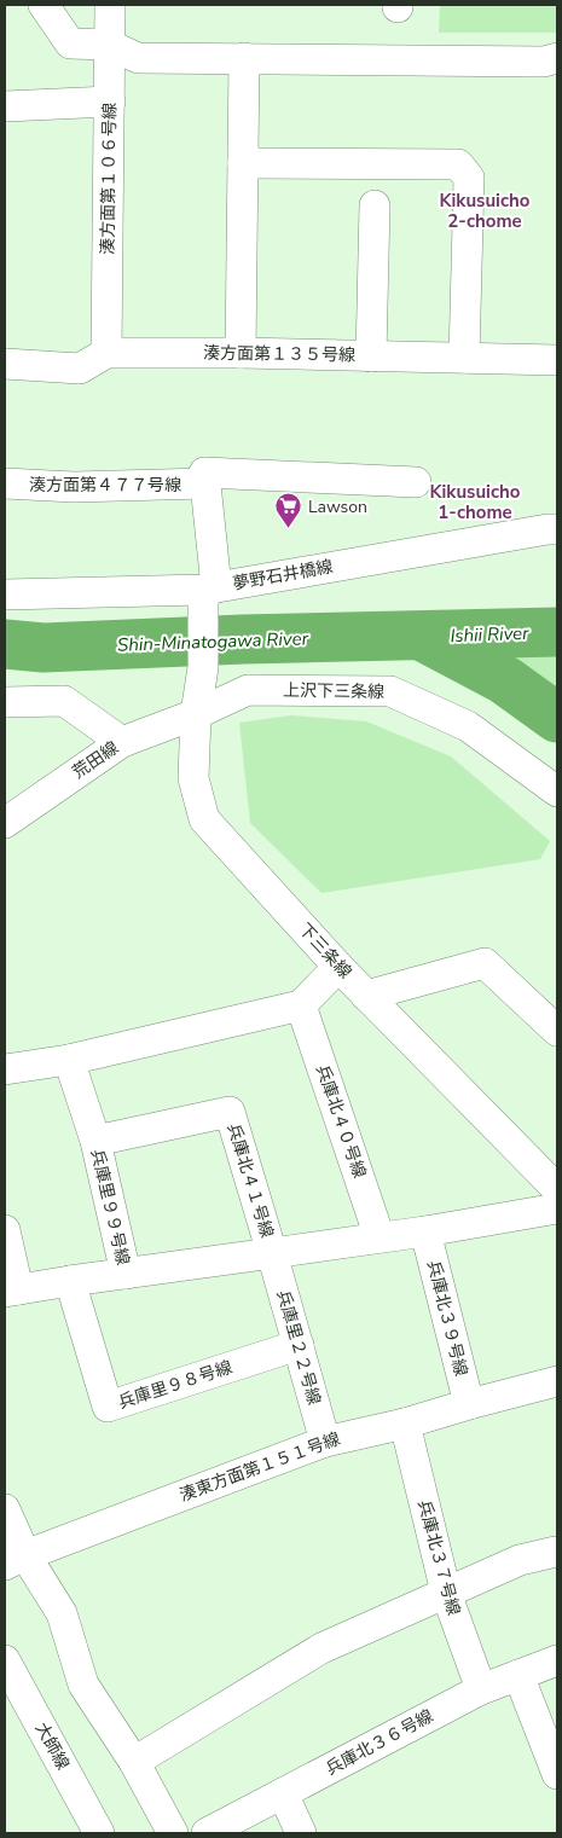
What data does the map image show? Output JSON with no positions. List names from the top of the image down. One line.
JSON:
{"streets":{"street":["湊方面第１０６号線","湊方面第１３５号線","湊方面第４７７号線","夢野石井橋線","上沢下三条線","荒田線","下三条線","兵庫北４０号線","兵庫北４１号線","兵庫里９９号線","兵庫北３９号線","兵庫里２２号線","兵庫里９８号線","湊東方面第１５１号線","兵庫北３７号線","兵庫北３６号線","大師線"]},"crossings":[["湊方面第１０６号線","湊方面第１３５号線"],["湊方面第４７７号線","下三条線"],["夢野石井橋線","下三条線"],["上沢下三条線","荒田線"],["上沢下三条線","下三条線"],["荒田線","下三条線"],["兵庫北４０号線","兵庫北４１号線"],["兵庫北４１号線","兵庫里９９号線"],["兵庫北４１号線","兵庫北３９号線"],["兵庫北４１号線","兵庫里２２号線"],["兵庫北４１号線","兵庫里９８号線"],["兵庫北３９号線","湊東方面第１５１号線"],["兵庫里２２号線","兵庫里９８号線"],["兵庫里２２号線","湊東方面第１５１号線"],["湊東方面第１５１号線","兵庫北３７号線"],["兵庫北３７号線","兵庫北３６号線"]],"districts":["Kikusuicho 2-chome","Kikusuicho 1-chome"],"water":["Ishii River","Shin-Minatogawa River"],"places":{"supermarket":["Lawson"]}}
